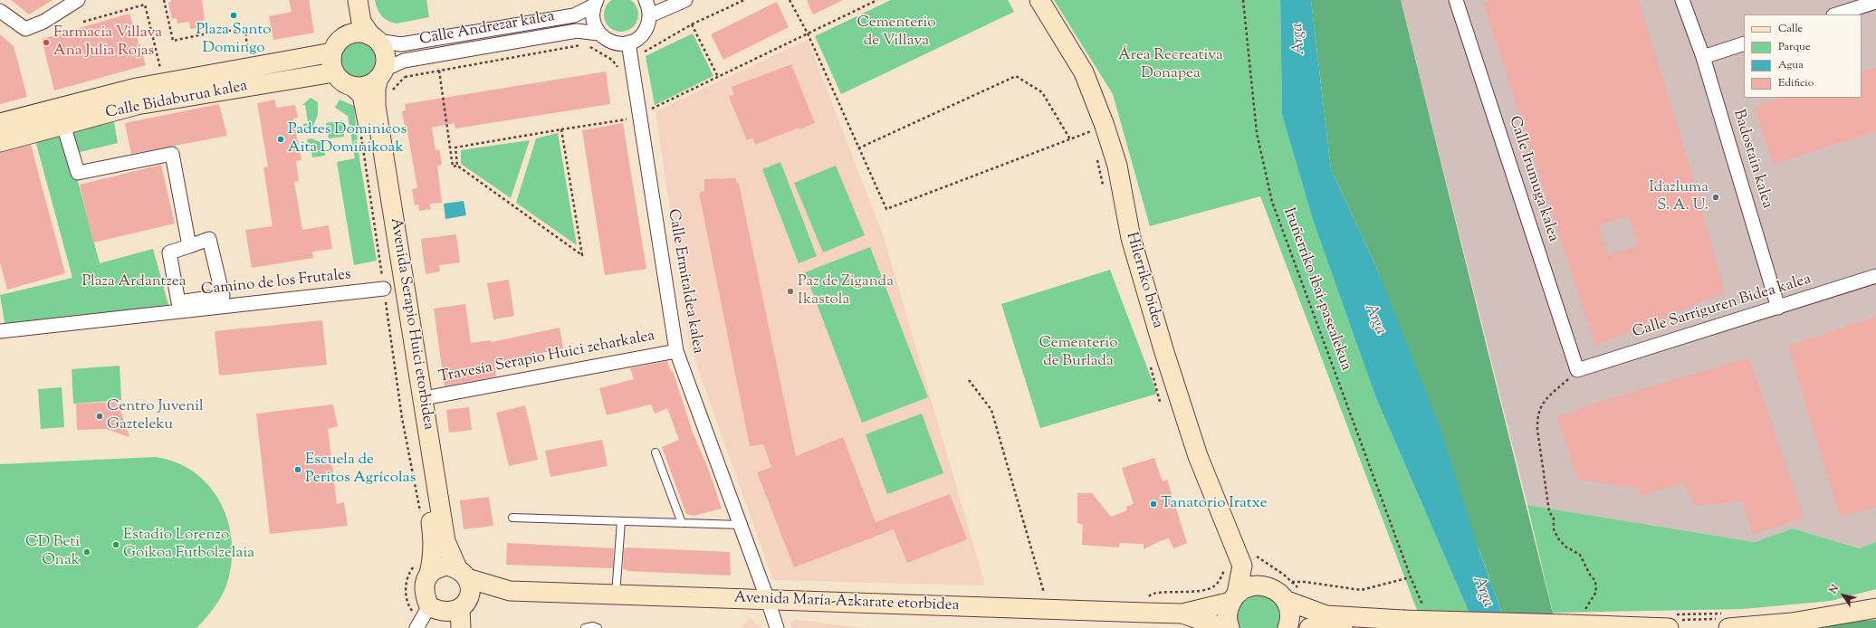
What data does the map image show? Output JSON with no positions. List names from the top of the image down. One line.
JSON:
{"streets":{"main road":["Calle Bidaburua kalea","Hilerriko bidea","Avenida Serapio Huici etorbidea","Avenida María-Azkarate etorbidea"],"street":["Calle Andrezar kalea","Badostain kalea","Calle Irumuga kalea","Calle Ermitaldea kalea","Camino de los Frutales","Calle Sarriguren Bidea kalea","Travesía Serapio Huici zeharkalea"],"path":["Iruñerriko ibai-pasealekua"]},"crossings":[["Calle Andrezar kalea","Calle Bidaburua kalea"],["Calle Andrezar kalea","Avenida Serapio Huici etorbidea"],["Calle Bidaburua kalea","Avenida Serapio Huici etorbidea"],["Badostain kalea","Calle Sarriguren Bidea kalea"],["Calle Irumuga kalea","Calle Sarriguren Bidea kalea"],["Calle Ermitaldea kalea","Travesía Serapio Huici zeharkalea"],["Calle Ermitaldea kalea","Avenida María-Azkarate etorbidea"],["Avenida Serapio Huici etorbidea","Travesía Serapio Huici zeharkalea"],["Avenida Serapio Huici etorbidea","Avenida María-Azkarate etorbidea"]],"water":["Arga"],"parks":["Cementerio de Villava","Área Recreativa Donapea","Plaza Ardantzea","Cementerio de Burlada"],"places":["Plaza Santo Domingo","Farmacia Villava Ana Julia Rojas","Padres Dominicos Aita Dominikoak","Idazluma S. A. U.","Paz de Ziganda Ikastola","Centro Juvenil Gazteleku","Escuela de Peritos Agrícolas","Tanatorio Iratxe","Estadio Lorenzo Goikoa Futbolzelaia","CD Beti Onak"],"legend":["Calle","Parque","Agua","Edificio"],"north":"top left"}
